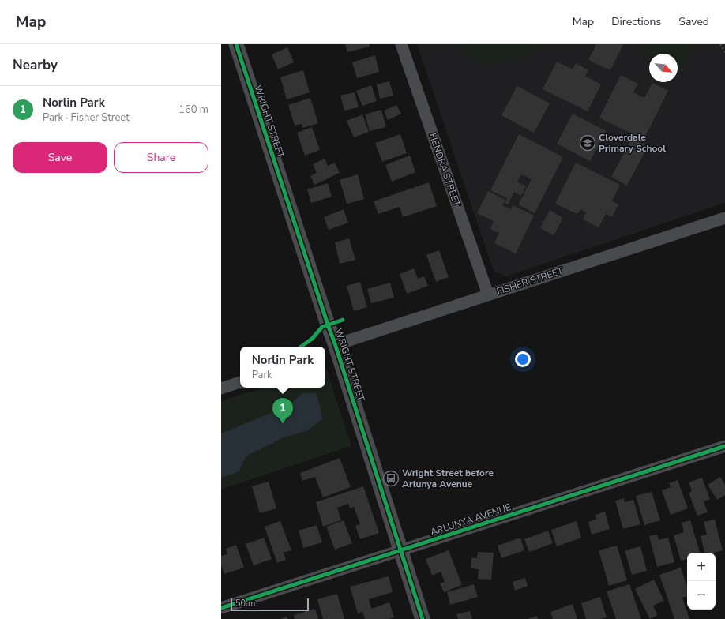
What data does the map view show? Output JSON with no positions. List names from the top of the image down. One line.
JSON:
{"streets":{"street":["WRIGHT STREET","HENDRA STREET","FISHER STREET","ARLUNYA AVENUE"]},"crossings":[["WRIGHT STREET","FISHER STREET"],["WRIGHT STREET","ARLUNYA AVENUE"],["HENDRA STREET","FISHER STREET"]],"places":{"school or university":["Cloverdale Primary School"],"bus stop":["Wright Street before Arlunya Avenue"]},"scale_bar":"50 m","north":"bottom right","page":{"header":"Map","nav":["Map","Directions","Saved"],"heading":"Nearby","list":[{"mark":"1","name":"Norlin Park","note":"Park · Fisher Street","value":"160 m"}],"buttons":["Save","Share"],"popup":["Norlin Park","Park"],"pins":"1","map_buttons":["+","−"],"scale":"50 m"}}
